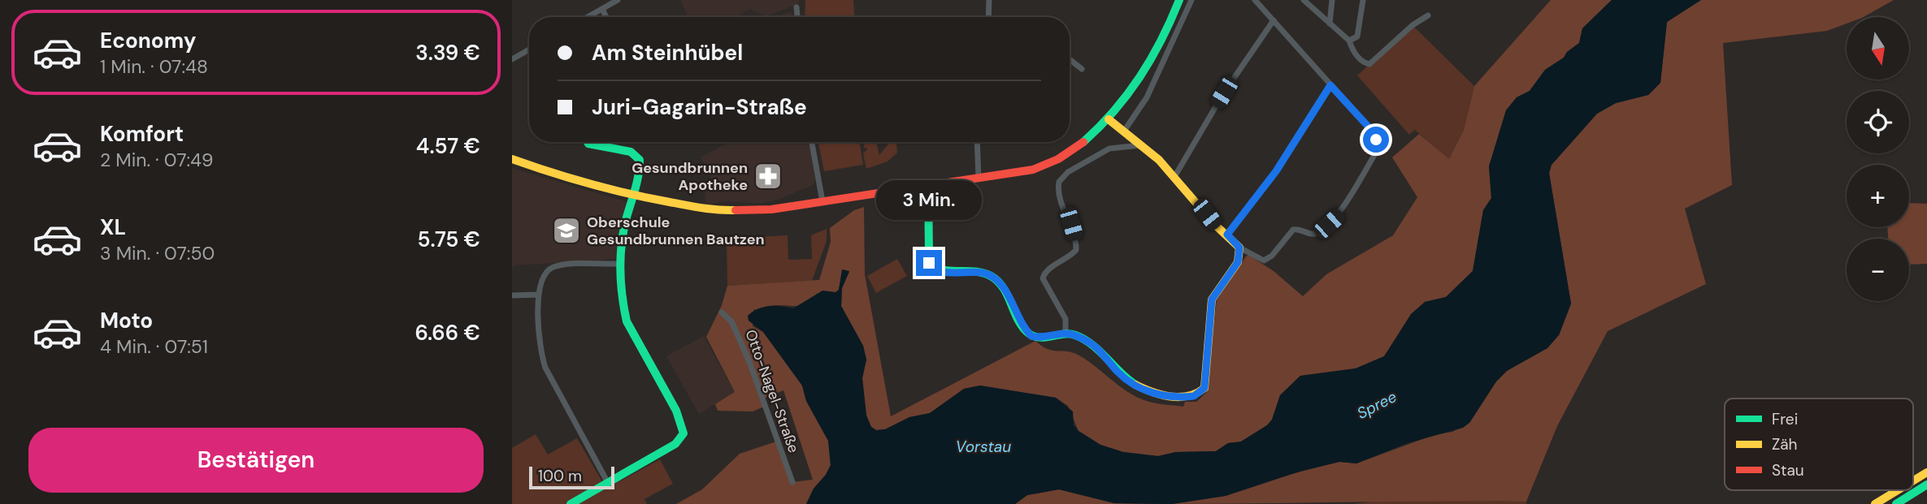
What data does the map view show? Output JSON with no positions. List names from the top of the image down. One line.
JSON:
{"streets":{"street":["Otto-Nagel-Straße"]},"water":["Spree","Vorstau"],"places":{"pharmacy":["Gesundbrunnen Apotheke"],"school or university":["Oberschule Gesundbrunnen Bautzen"]},"legend":["Frei","Zäh","Stau"],"scale_bar":"100 m","north":"bottom","page":{"list":[{"name":"Economy","note":"1 Min. · 07:48","value":"3.39 €"},{"name":"Komfort","note":"2 Min. · 07:49","value":"4.57 €"},{"name":"XL","note":"3 Min. · 07:50","value":"5.75 €"},{"name":"Moto","note":"4 Min. · 07:51","value":"6.66 €"}],"map_buttons":["+","−"],"banner":["Am Steinhübel","Juri-Gagarin-Straße"],"bubble":"3 Min.","buttons":"Bestätigen","scale":"100 m"}}
